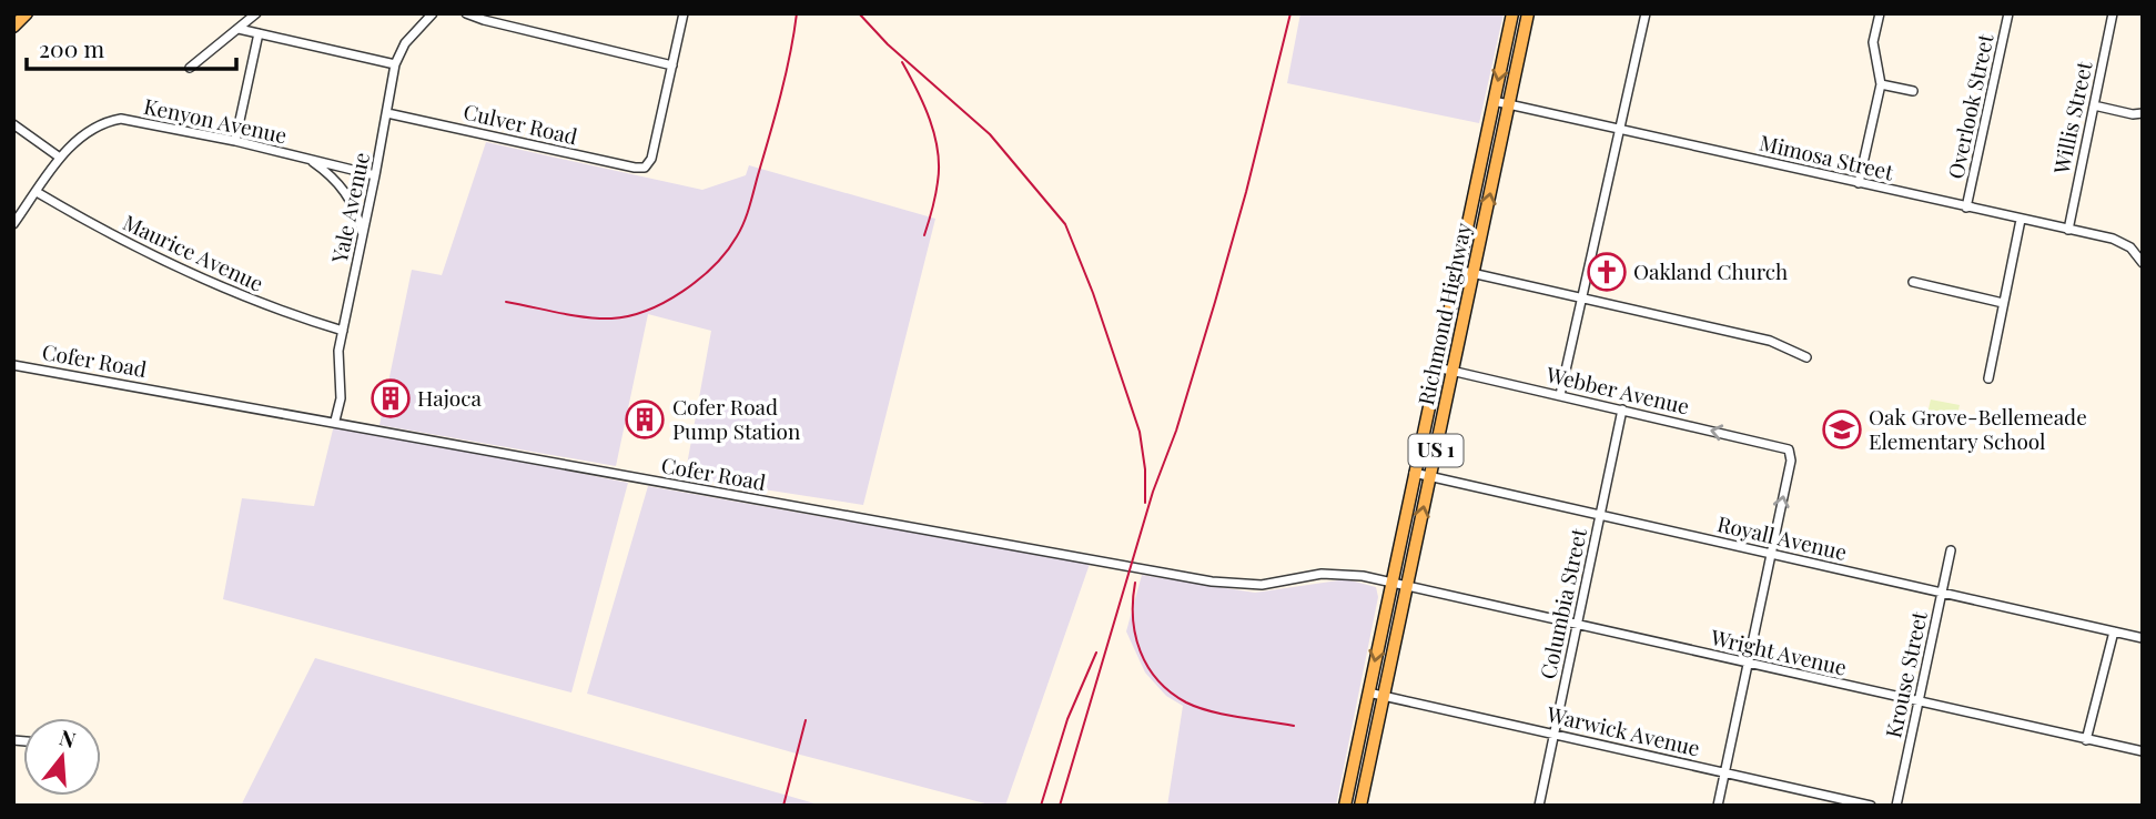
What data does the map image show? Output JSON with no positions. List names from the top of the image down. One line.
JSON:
{"streets":{"main road":["Richmond Highway","US 1"],"street":["Overlook Street","Willis Street","Kenyon Avenue","Culver Road","Mimosa Street","Yale Avenue","Maurice Avenue","Cofer Road","Webber Avenue","Royall Avenue","Columbia Street","Wright Avenue","Krouse Street","Warwick Avenue"]},"crossings":[["Overlook Street","Mimosa Street"],["Willis Street","Mimosa Street"],["Kenyon Avenue","Yale Avenue"],["Kenyon Avenue","Maurice Avenue"],["Culver Road","Yale Avenue"],["Mimosa Street","Richmond Highway"],["Yale Avenue","Maurice Avenue"],["Yale Avenue","Cofer Road"],["Richmond Highway","Cofer Road"],["Richmond Highway","Webber Avenue"],["Richmond Highway","Royall Avenue"],["Richmond Highway","Wright Avenue"],["Richmond Highway","Warwick Avenue"],["Cofer Road","Wright Avenue"],["Webber Avenue","Royall Avenue"],["Webber Avenue","Columbia Street"],["Royall Avenue","Columbia Street"],["Royall Avenue","Krouse Street"],["Columbia Street","Wright Avenue"],["Columbia Street","Warwick Avenue"],["Wright Avenue","Krouse Street"]],"places":{"church":["Oakland Church"],"building":["Hajoca","Cofer Road Pump Station"],"school or university":["Oak Grove-Bellemeade Elementary School"]},"scale_bar":"200 m","north":"top"}
